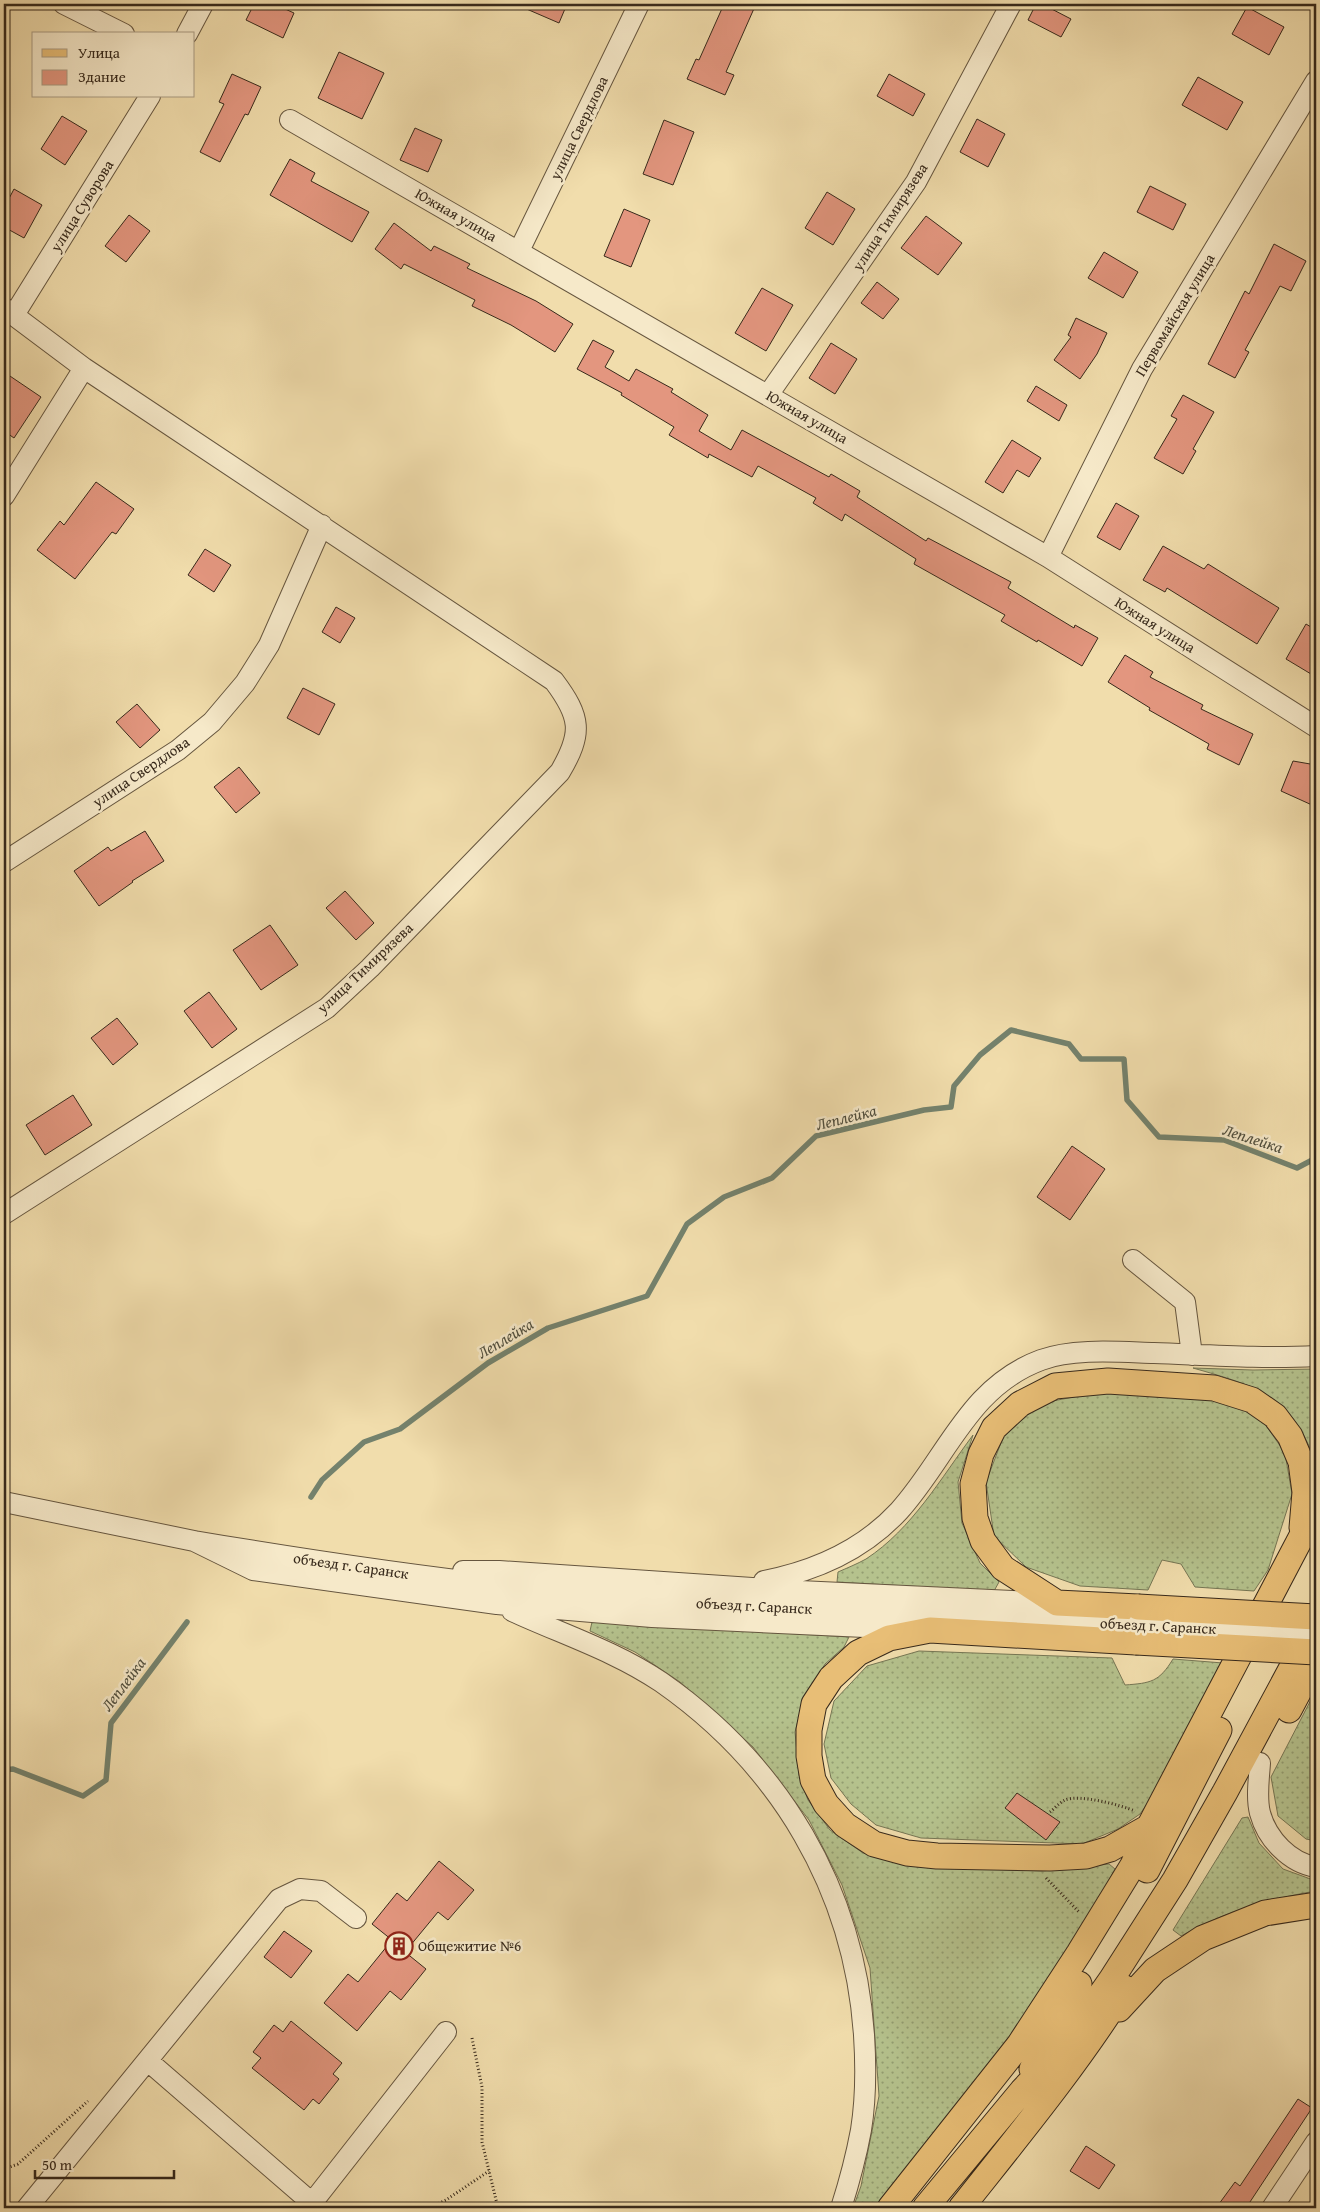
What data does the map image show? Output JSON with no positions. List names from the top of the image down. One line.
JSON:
{"streets":{"street":["улица Свердлова","улица Суворова","Южная улица","улица Тимирязева","Первомайская улица","объезд г. Саранск"]},"crossings":[["улица Свердлова","Южная улица"],["улица Свердлова","улица Тимирязева"],["Южная улица","улица Тимирязева"],["Южная улица","Первомайская улица"]],"water":["Леплейка"],"places":{"building":["Общежитие №6"]},"legend":["Улица","Здание"],"scale_bar":"50 m"}
